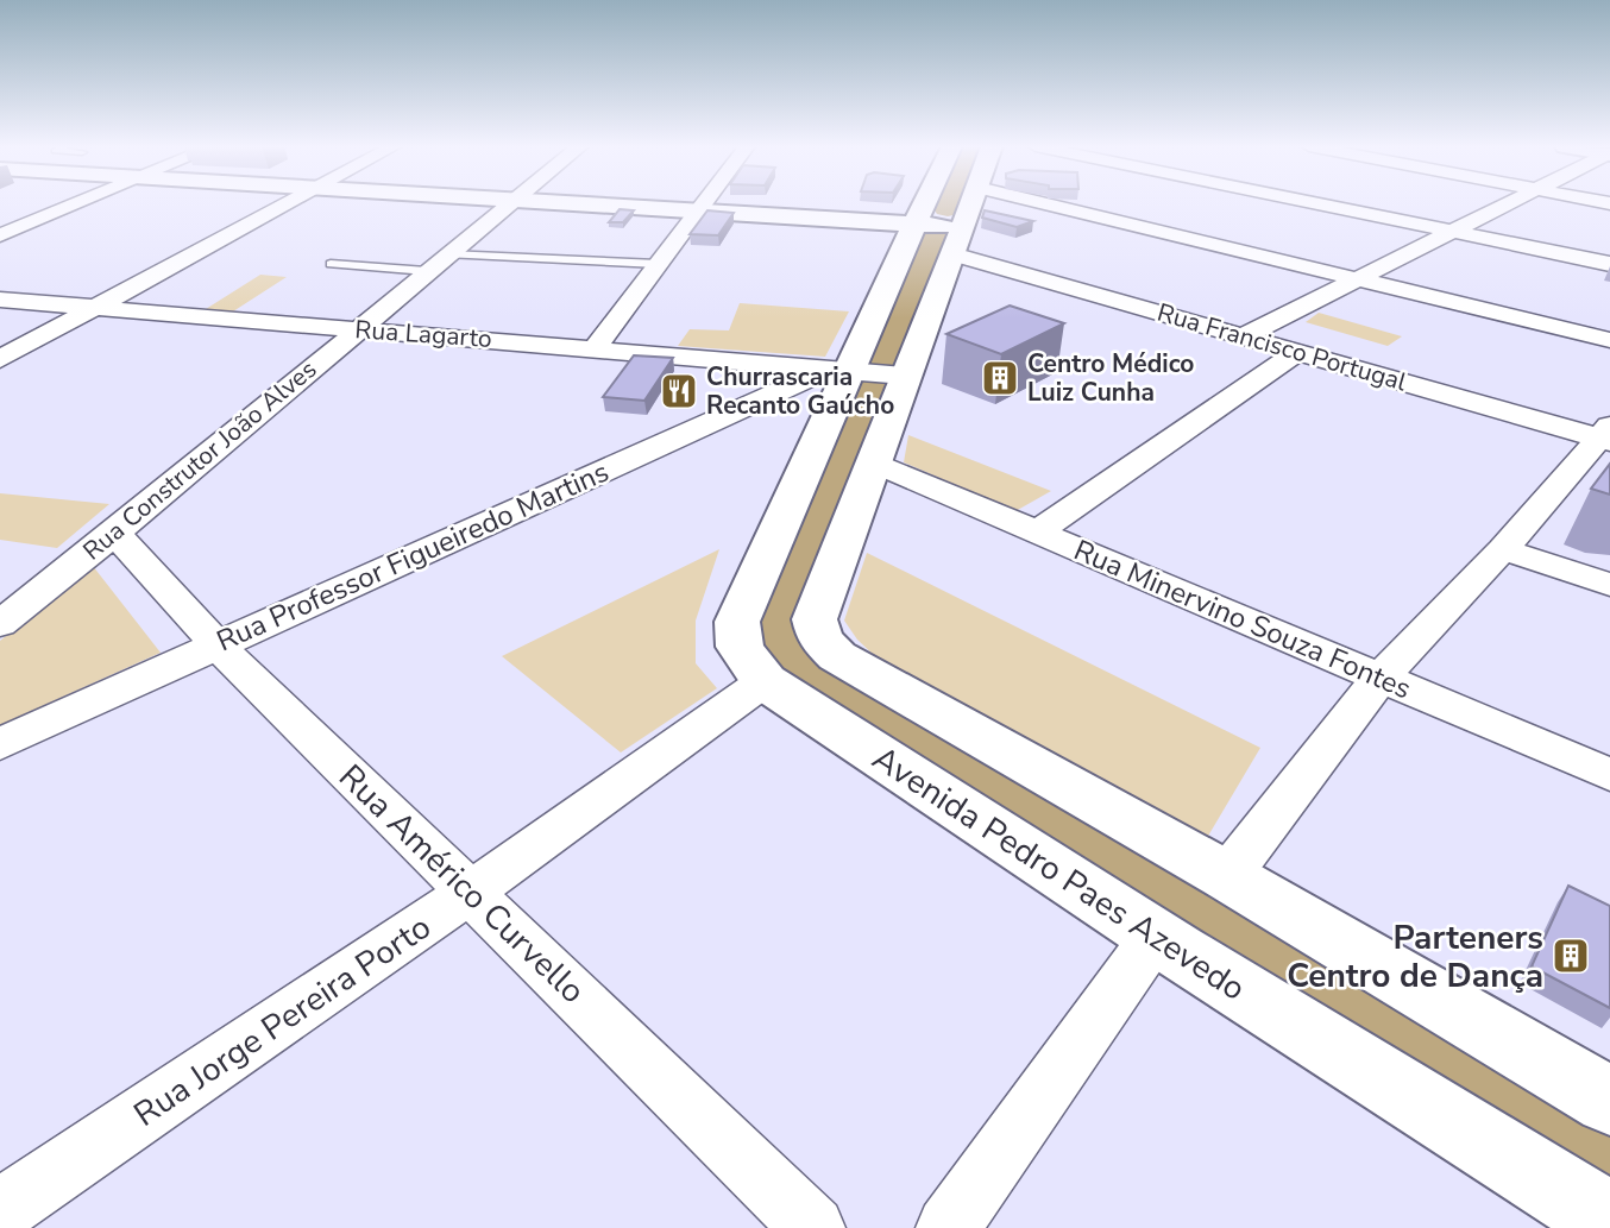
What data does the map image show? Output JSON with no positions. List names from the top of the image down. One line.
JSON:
{"streets":{"street":["Rua Lagarto","Rua Francisco Portugal","Rua Construtor João Alves","Rua Professor Figueiredo Martins","Rua Minervino Souza Fontes","Avenida Pedro Paes Azevedo","Rua Américo Curvello","Rua Jorge Pereira Porto"]},"crossings":[["Rua Lagarto","Rua Construtor João Alves"],["Rua Lagarto","Rua Professor Figueiredo Martins"],["Rua Construtor João Alves","Rua Américo Curvello"],["Rua Professor Figueiredo Martins","Rua Américo Curvello"],["Avenida Pedro Paes Azevedo","Rua Jorge Pereira Porto"],["Rua Américo Curvello","Rua Jorge Pereira Porto"]],"places":{"building":["Centro Médico Luiz Cunha","Parteners Centro de Dança"],"restaurant":["Churrascaria Recanto Gaúcho"]}}
